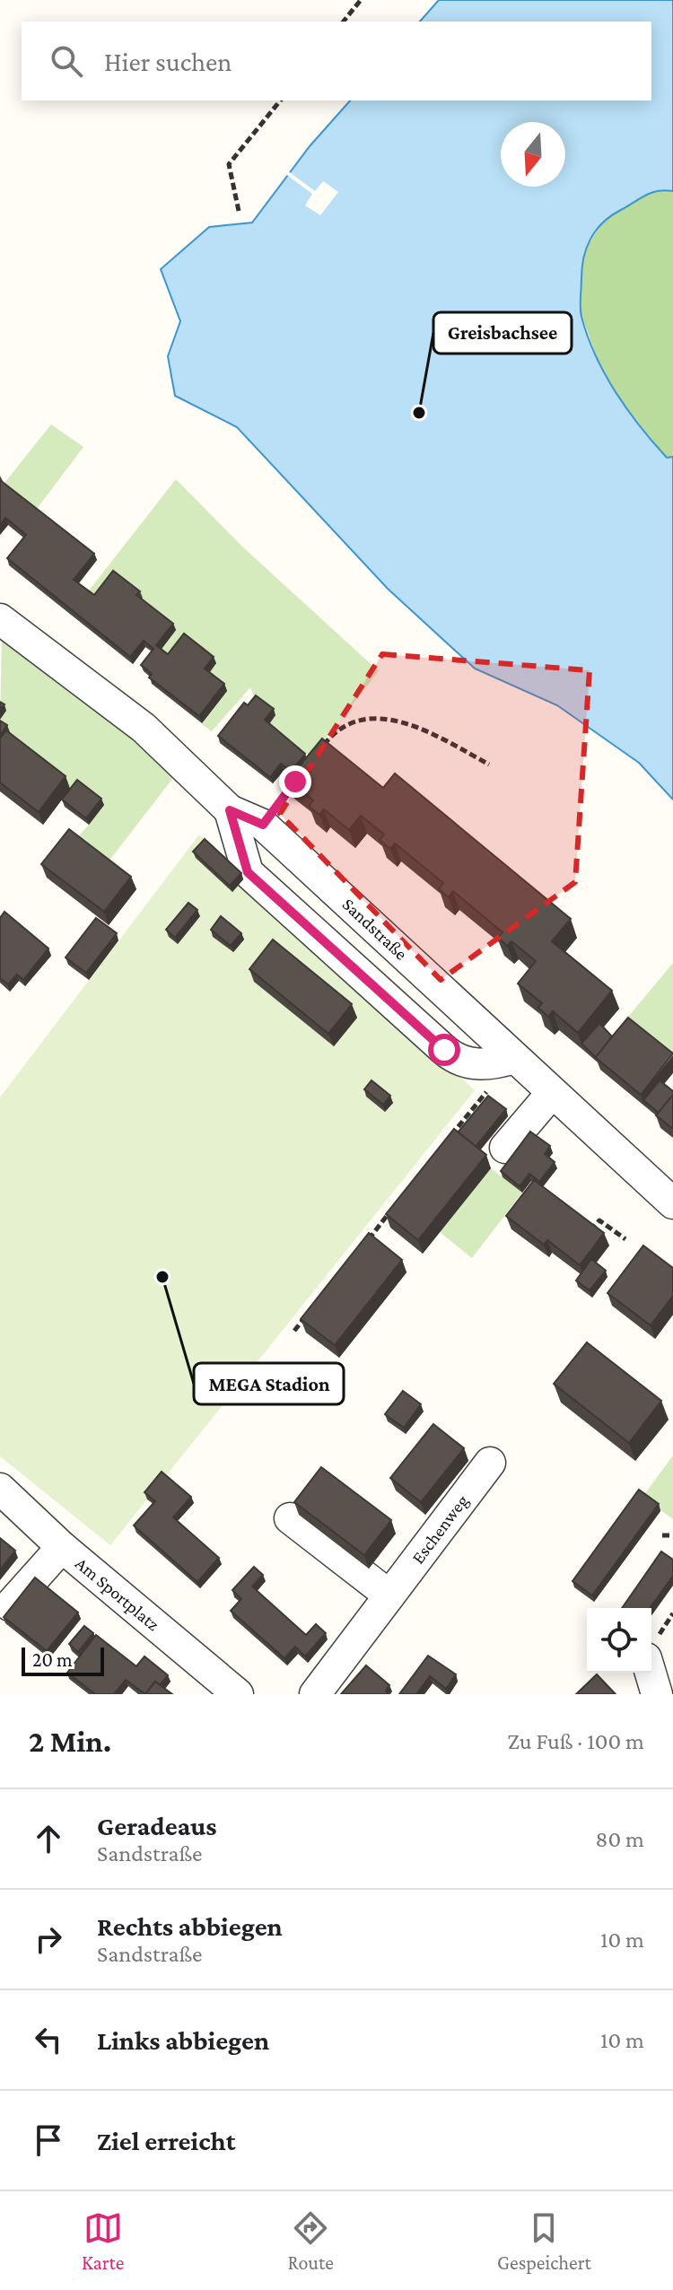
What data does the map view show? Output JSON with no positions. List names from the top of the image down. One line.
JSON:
{"streets":{"street":["Sandstraße","Eschenweg","Am Sportplatz"]},"places":["Greisbachsee","MEGA Stadion"],"scale_bar":"20 m","north":"bottom","page":{"search":"Hier suchen","scale":"20 m","heading":["2 Min.","Zu Fuß · 100 m"],"list":[["Geradeaus","Sandstraße","80 m"],["Rechts abbiegen","Sandstraße","10 m"],["Links abbiegen","10 m"],"Ziel erreicht"],"nav":["Karte","Route","Gespeichert"]}}
